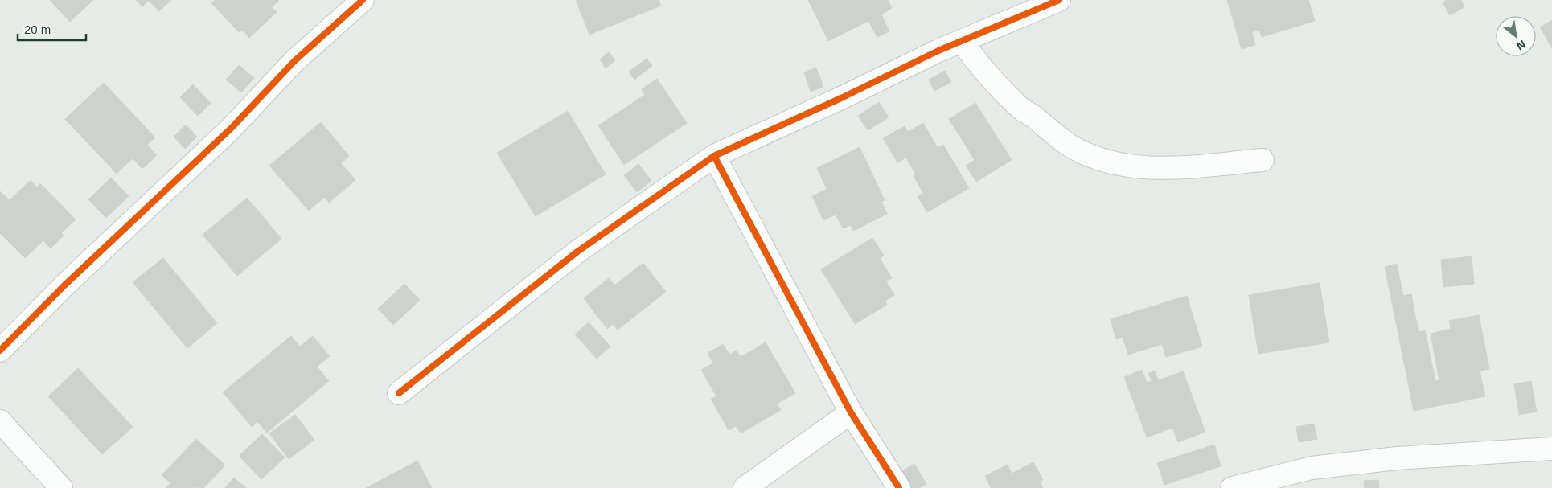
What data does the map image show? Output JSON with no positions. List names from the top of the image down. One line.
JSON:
{"scale_bar":"20 m","north":"bottom right"}
